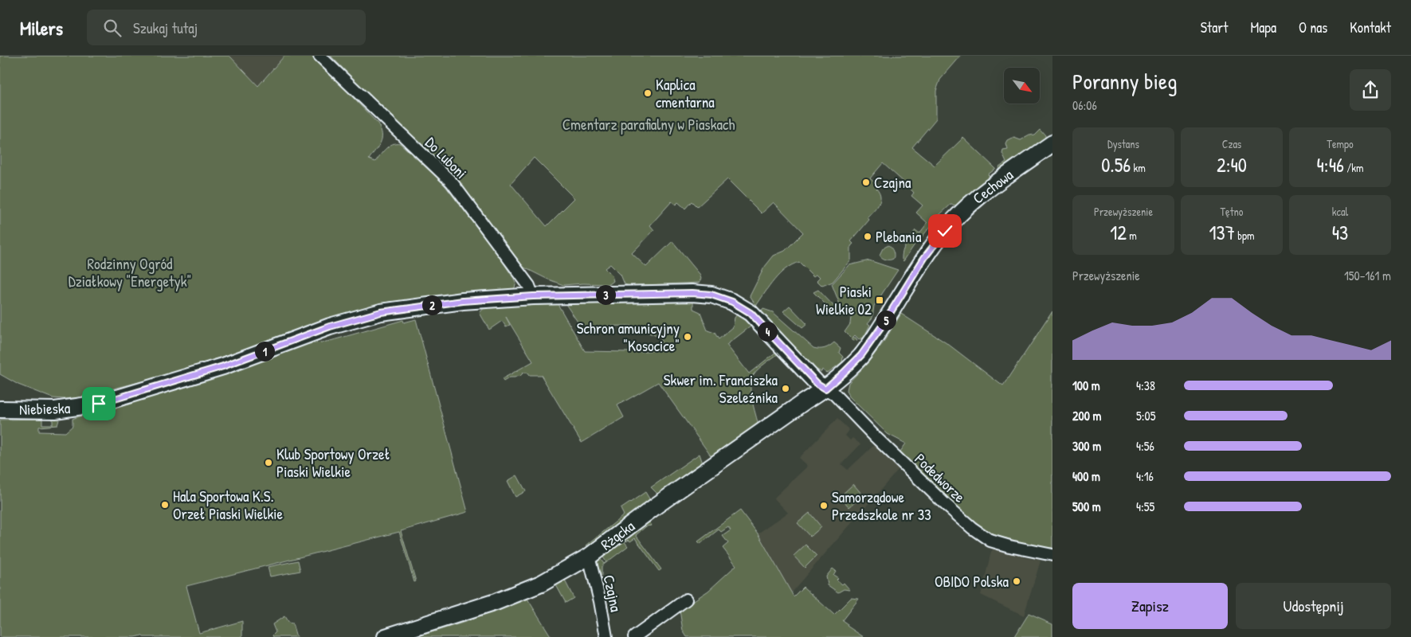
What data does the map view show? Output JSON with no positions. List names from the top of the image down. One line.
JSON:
{"streets":{"street":["Do Luboni","Cechowa","Niebieska","Podedworze","Rżącka","Czajna"]},"crossings":[["Do Luboni","Niebieska"],["Cechowa","Niebieska"],["Cechowa","Podedworze"],["Cechowa","Rżącka"],["Niebieska","Podedworze"],["Niebieska","Rżącka"],["Podedworze","Rżącka"],["Rżącka","Czajna"]],"parks":["Cmentarz parafialny w Piaskach","Rodzinny Ogród Działkowy \"Energetyk\""],"places":{"other":["Kaplica cmentarna","Czajna","Plebania","Schron amunicyjny \"Kosocice\"","Skwer im. Franciszka Szeleźnika","Klub Sportowy Orzeł Piaski Wielkie","Hala Sportowa K.S. Orzeł Piaski Wielkie","Samorządowe Przedszkole nr 33","OBIDO Polska"],"transit":["Piaski Wielkie 02"]},"north":"bottom right","page":{"header":"Milers","search":"Szukaj tutaj","nav":["Start","Mapa","O nas","Kontakt"],"heading":["Poranny bieg","06:06"],"stats":[["Dystans","0.56 km"],["Czas","2:40"],["Tempo","4:46 /km"],["Przewyższenie","12 m"],["Tętno","137 bpm"],["kcal","43"]],"chart":["Przewyższenie","150–161 m"],"pins":["3","2","5","4","1"],"list":[{"name":"100 m","note":"4:38"},{"name":"200 m","note":"5:05"},{"name":"300 m","note":"4:56"},{"name":"400 m","note":"4:16"},{"name":"500 m","note":"4:55"}],"buttons":["Zapisz","Udostępnij"]}}
